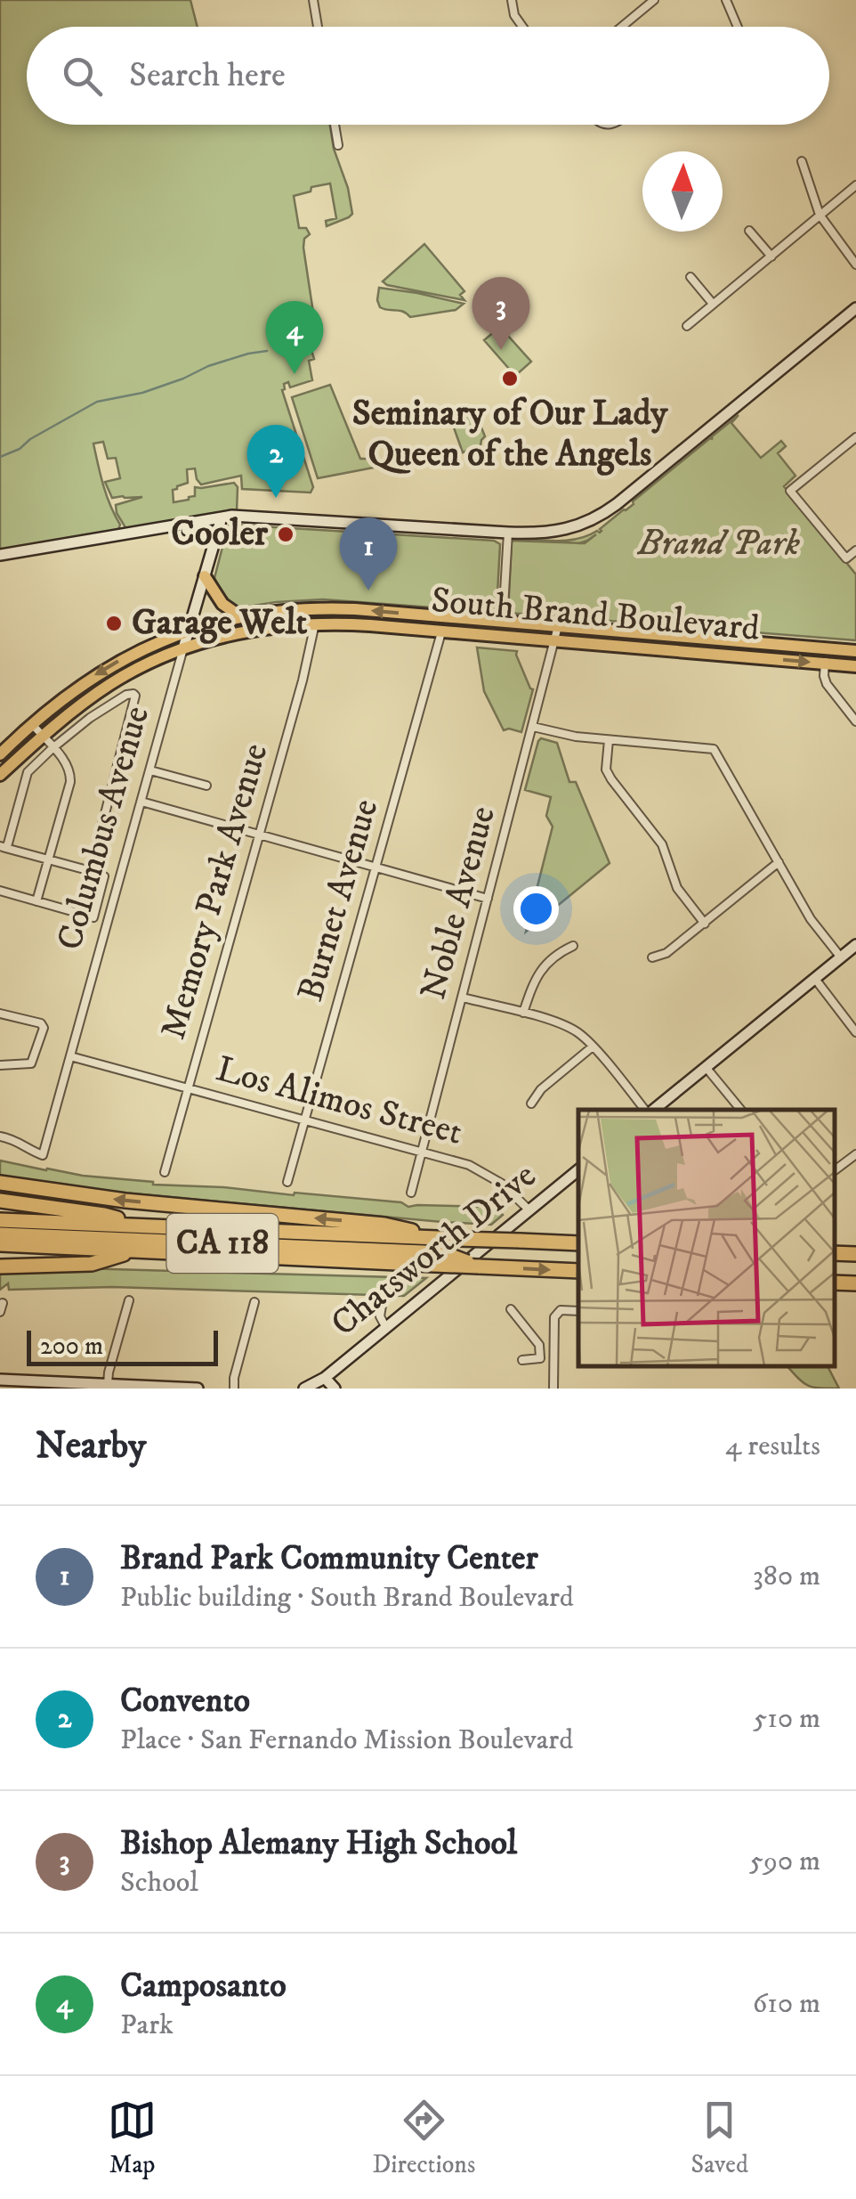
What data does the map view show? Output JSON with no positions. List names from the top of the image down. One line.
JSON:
{"streets":{"highway":["CA 118"],"main road":["South Brand Boulevard","Columbus Avenue","Chatsworth Drive"],"street":["Memory Park Avenue","Burnet Avenue","Noble Avenue","Los Alimos Street"]},"crossings":[["South Brand Boulevard","Columbus Avenue"],["South Brand Boulevard","Memory Park Avenue"],["South Brand Boulevard","Burnet Avenue"],["South Brand Boulevard","Noble Avenue"],["Columbus Avenue","Los Alimos Street"],["Memory Park Avenue","Los Alimos Street"],["Burnet Avenue","Los Alimos Street"],["Noble Avenue","Los Alimos Street"],["Los Alimos Street","Chatsworth Drive"]],"parks":["Brand Park"],"places":["Seminary of Our Lady Queen of the Angels","Cooler","Garage Welt"],"scale_bar":"200 m","north":"top","page":{"search":"Search here","pins":["3","4","2","1"],"scale":"200 m","heading":["Nearby","4 results"],"list":[{"mark":"1","name":"Brand Park Community Center","note":"Public building · South Brand Boulevard","value":"380 m"},{"mark":"2","name":"Convento","note":"Place · San Fernando Mission Boulevard","value":"510 m"},{"mark":"3","name":"Bishop Alemany High School","note":"School","value":"590 m"},{"mark":"4","name":"Camposanto","note":"Park","value":"610 m"}],"nav":["Map","Directions","Saved"]}}
